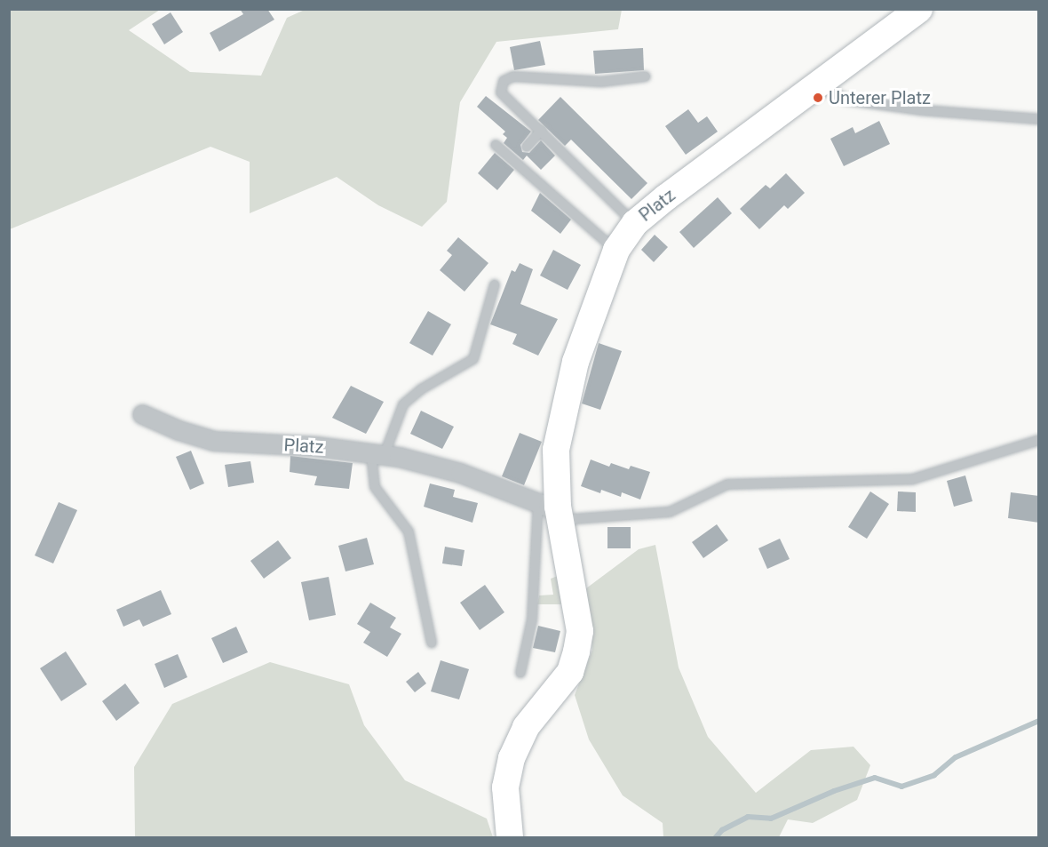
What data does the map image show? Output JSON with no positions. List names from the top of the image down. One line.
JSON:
{"streets":{"street":["Platz"]},"places":["Unterer Platz"]}
